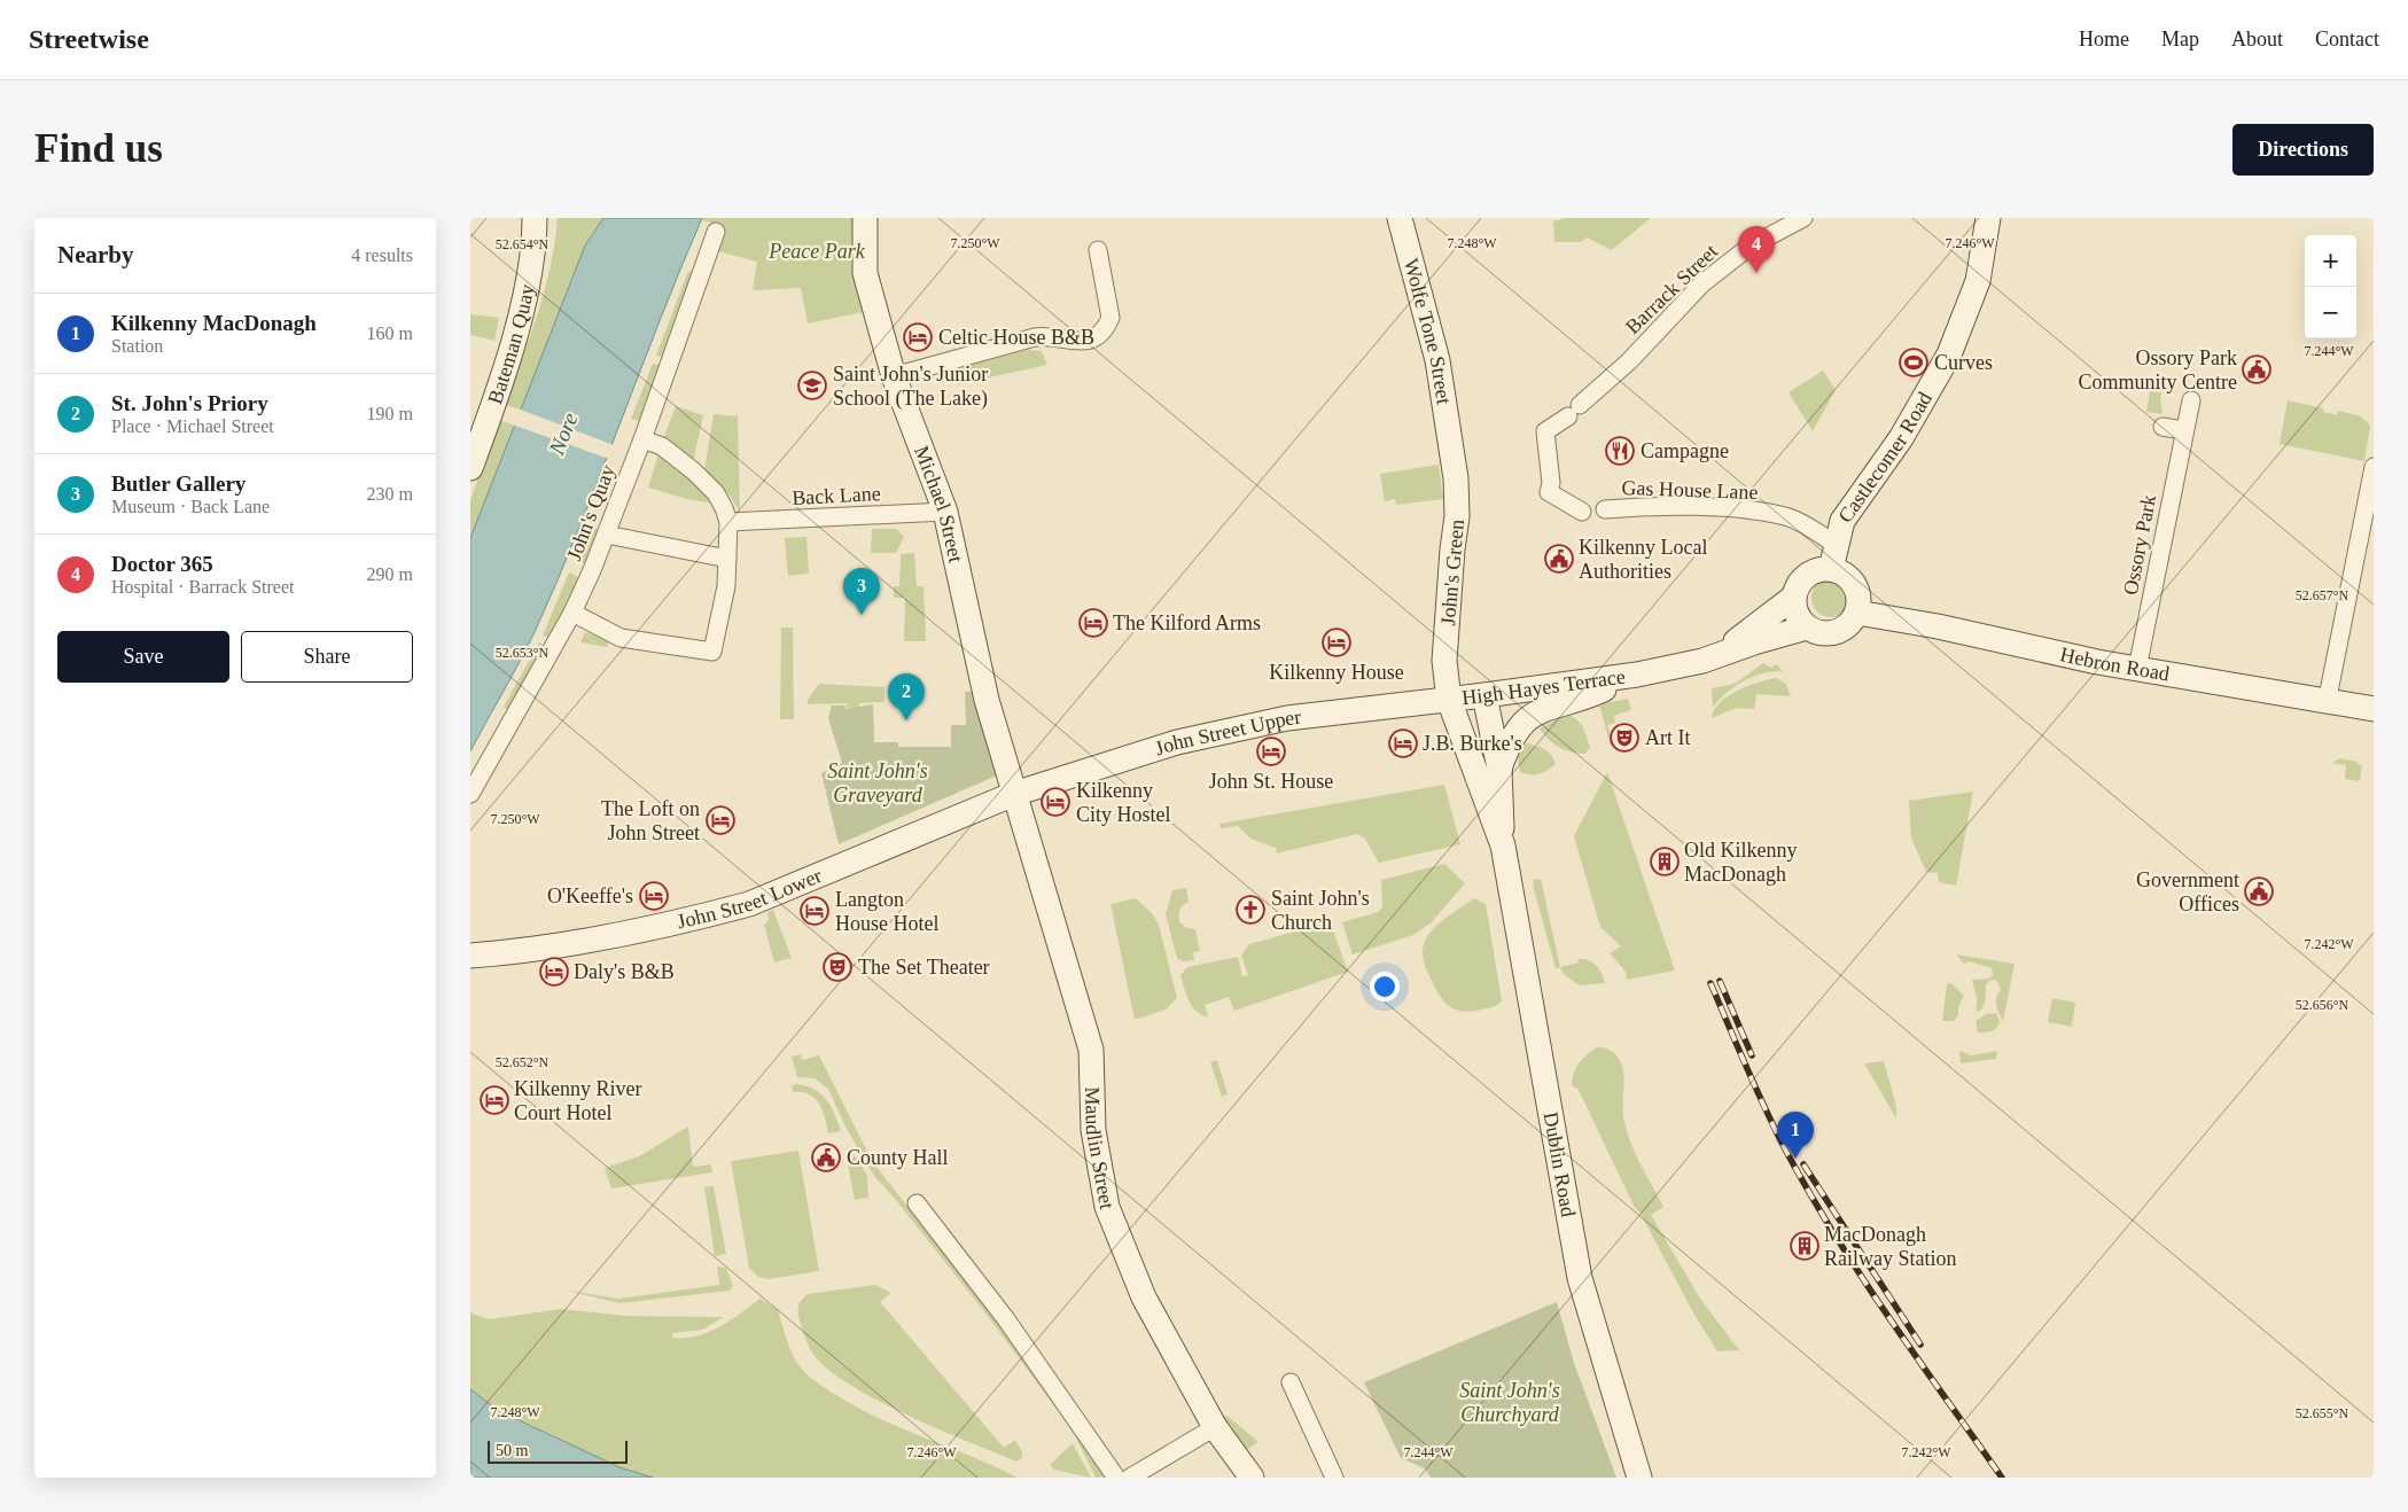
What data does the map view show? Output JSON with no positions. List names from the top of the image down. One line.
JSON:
{"streets":{"main road":["Wolfe Tone Street","Bateman Quay","Castlecomer Road","Michael Street","John's Green","Hebron Road","High Hayes Terrace","John Street Upper","John Street Lower","Maudlin Street","Dublin Road"],"street":["Barrack Street","Gas House Lane","Back Lane","John's Quay","Ossory Park"]},"crossings":[["Wolfe Tone Street","John's Green"],["Castlecomer Road","Gas House Lane"],["Castlecomer Road","Hebron Road"],["Back Lane","Michael Street"],["Michael Street","John Street Upper"],["Michael Street","John Street Lower"],["Michael Street","Maudlin Street"],["Ossory Park","Hebron Road"],["John's Green","High Hayes Terrace"],["John's Green","John Street Upper"],["John's Green","Dublin Road"],["High Hayes Terrace","John Street Upper"],["High Hayes Terrace","Dublin Road"],["John Street Upper","John Street Lower"],["John Street Upper","Maudlin Street"],["John Street Upper","Dublin Road"],["John Street Lower","Maudlin Street"]],"water":["Nore"],"parks":["Peace Park","Saint John's Graveyard","Saint John's Churchyard"],"places":{"hotel":["Celtic House B&B","The Kilford Arms","Kilkenny House","J.B. Burke's","John St. House","Kilkenny City Hostel","The Loft on John Street","O'Keeffe's","Langton House Hotel","Daly's B&B","Kilkenny River Court Hotel"],"sports":["Curves"],"public building":["Ossory Park Community Centre","Kilkenny Local Authorities","Government Offices","County Hall"],"school or university":["Saint John's Junior School (The Lake)"],"restaurant":["Campagne"],"theatre":["Art It","The Set Theater"],"building":["Old Kilkenny MacDonagh","MacDonagh Railway Station"],"church":["Saint John's Church"]},"scale_bar":"50 m","page":{"header":"Streetwise","nav":["Home","Map","About","Contact"],"buttons":["Directions",["Save","Share"]],"title":"Find us","heading":["Nearby","4 results"],"pins":["4","3","2","1"],"map_buttons":["+","−"],"list":[{"mark":"1","name":"Kilkenny MacDonagh","note":"Station","value":"160 m"},{"mark":"2","name":"St. John's Priory","note":"Place · Michael Street","value":"190 m"},{"mark":"3","name":"Butler Gallery","note":"Museum · Back Lane","value":"230 m"},{"mark":"4","name":"Doctor 365","note":"Hospital · Barrack Street","value":"290 m"}],"scale":"50 m"},"coordinates":["7.250°W","7.248°W","7.246°W","52.654°N","7.244°W","52.657°N","52.653°N","7.242°W","52.656°N","52.652°N","52.655°N"]}
